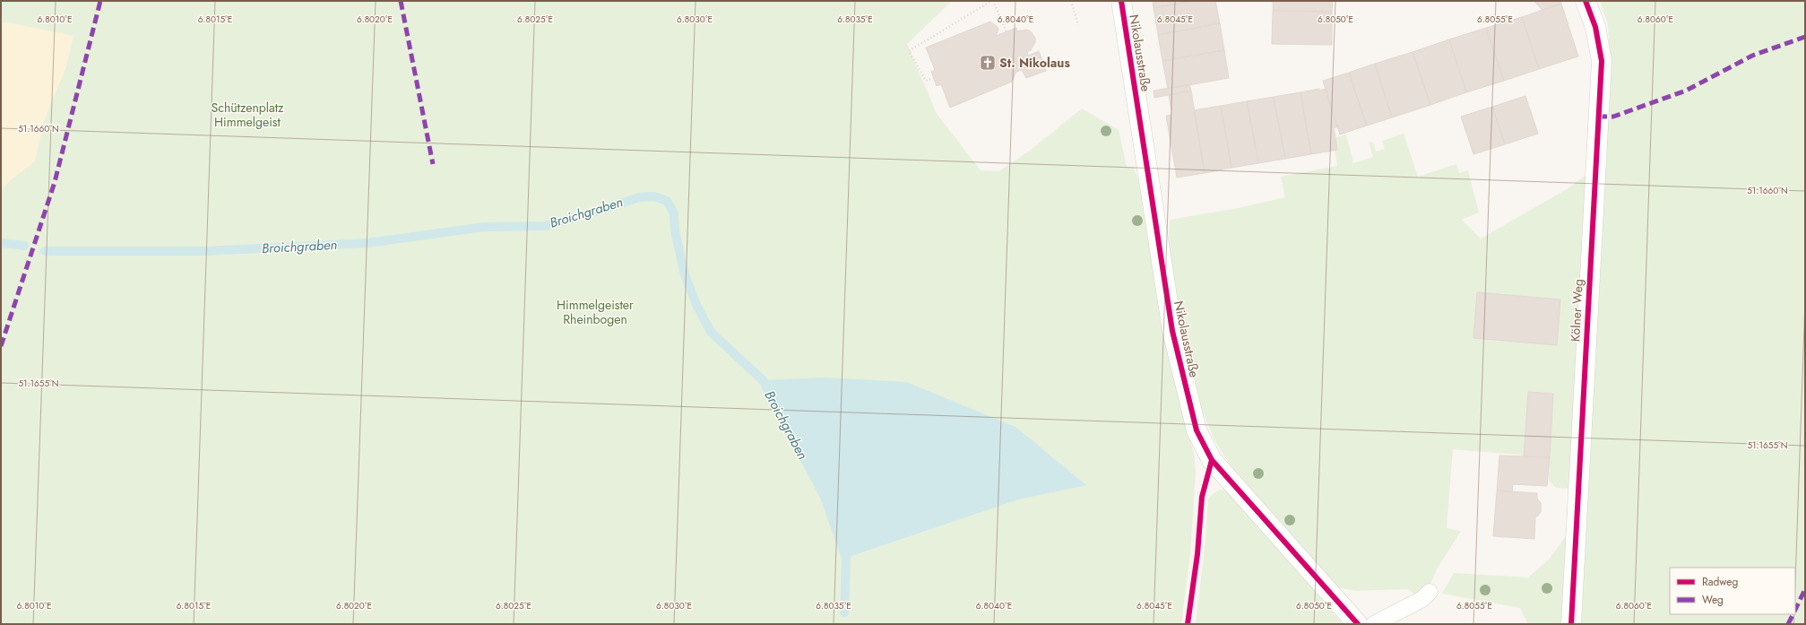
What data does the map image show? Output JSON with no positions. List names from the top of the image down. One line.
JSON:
{"streets":{"street":["Nikolausstraße","Kölner Weg"]},"water":["Broichgraben"],"parks":["Schützenplatz Himmelgeist","Himmelgeister Rheinbogen"],"places":{"church":["St. Nikolaus"]},"legend":["Radweg","Weg"],"coordinates":["6.8010°E","6.8015°E","6.8020°E","6.8025°E","6.8030°E","6.8035°E","6.8040°E","6.8045°E","6.8050°E","6.8055°E","6.8060°E","51.1660°N","51.1655°N"]}
